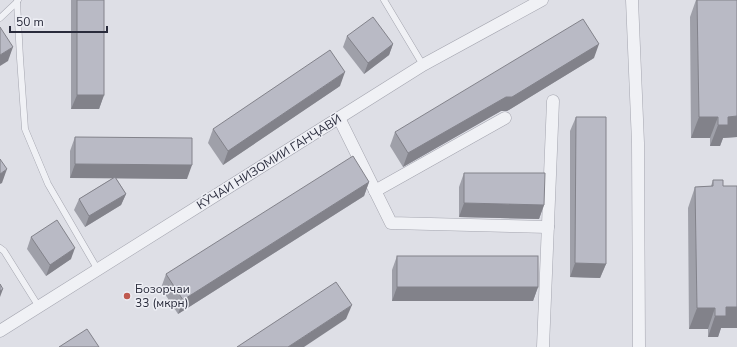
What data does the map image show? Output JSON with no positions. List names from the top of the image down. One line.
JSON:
{"streets":{"street":["КӮЧАИ НИЗОМИИ ГАНҶАВӢ"]},"places":["Бозорчаи 33 (мкрн)"],"scale_bar":"50 m"}
